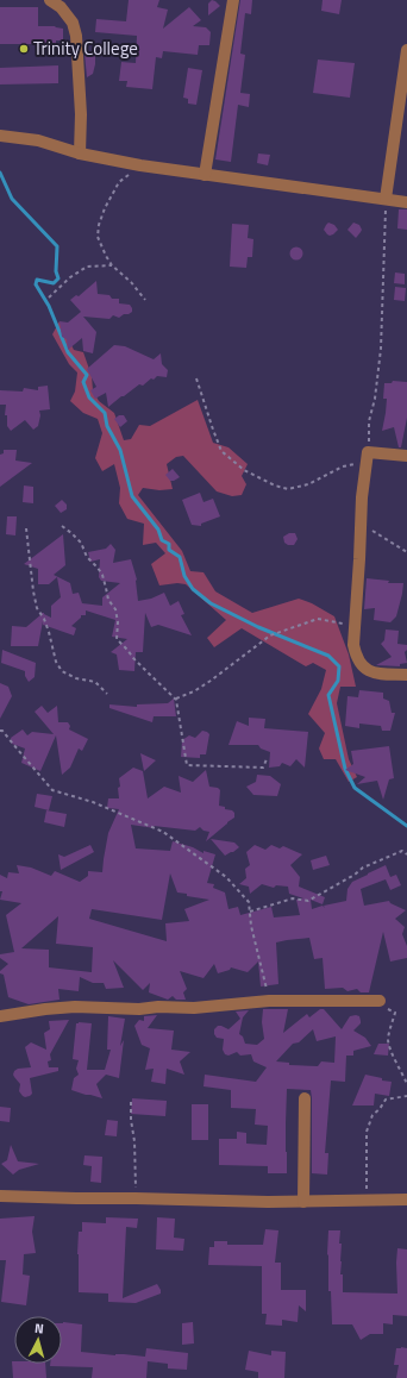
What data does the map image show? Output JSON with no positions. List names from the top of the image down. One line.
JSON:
{"places":["Trinity College"],"north":"top"}
